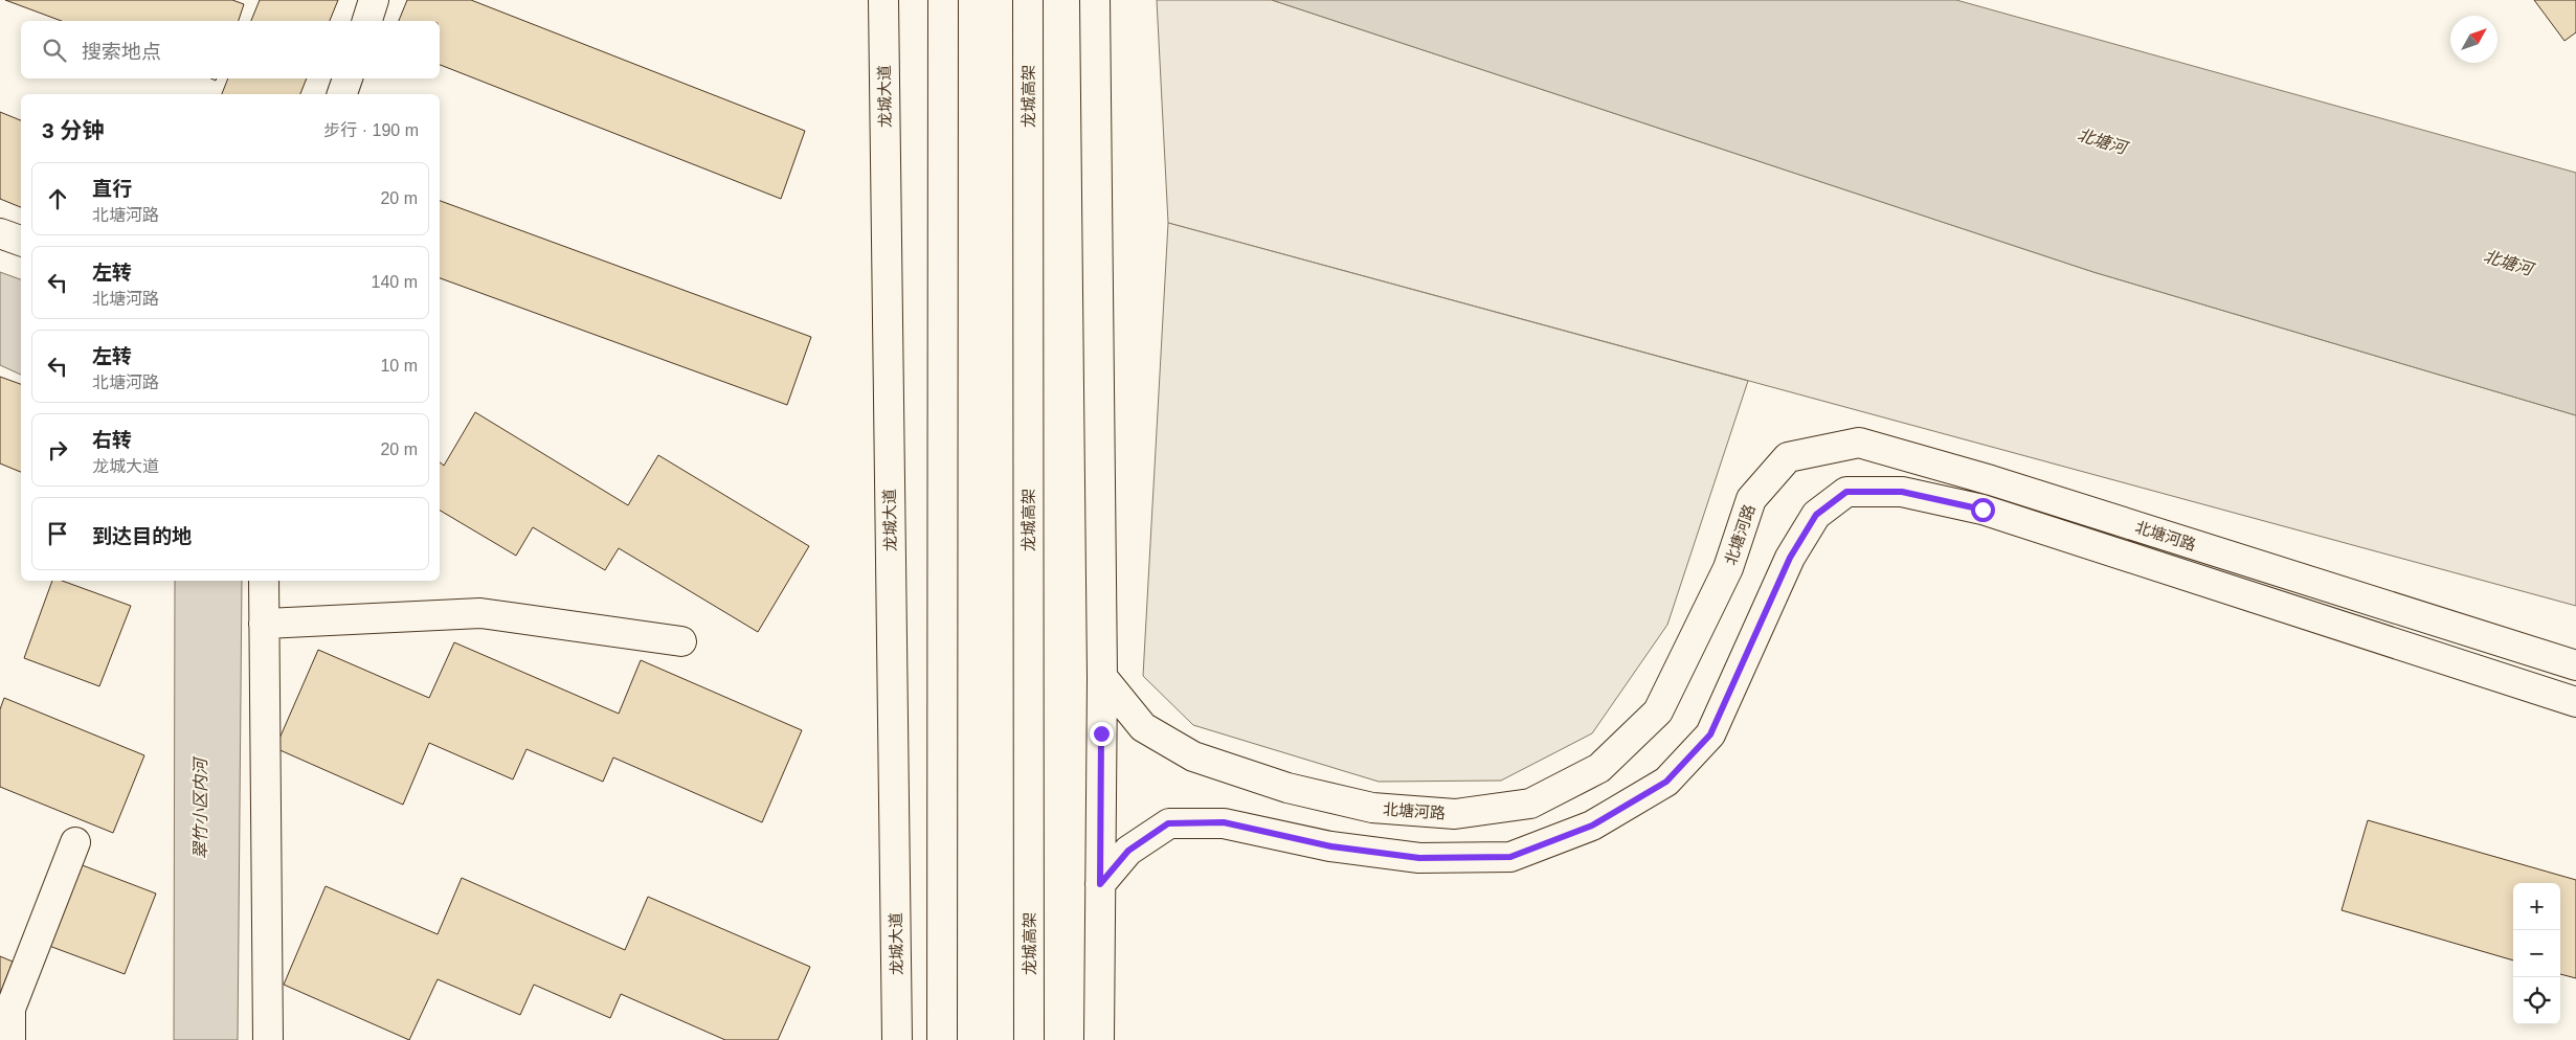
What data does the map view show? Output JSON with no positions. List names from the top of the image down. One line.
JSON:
{"streets":{"main road":["龙城大道","龙城高架","北塘河路"]},"water":["北塘河","翠竹小区内河"],"north":"top right","page":{"search":"搜索地点","heading":["3 分钟","步行 · 190 m"],"list":[["直行","北塘河路","20 m"],["左转","北塘河路","140 m"],["左转","北塘河路","10 m"],["右转","龙城大道","20 m"],"到达目的地"],"map_buttons":["+","−"]}}
